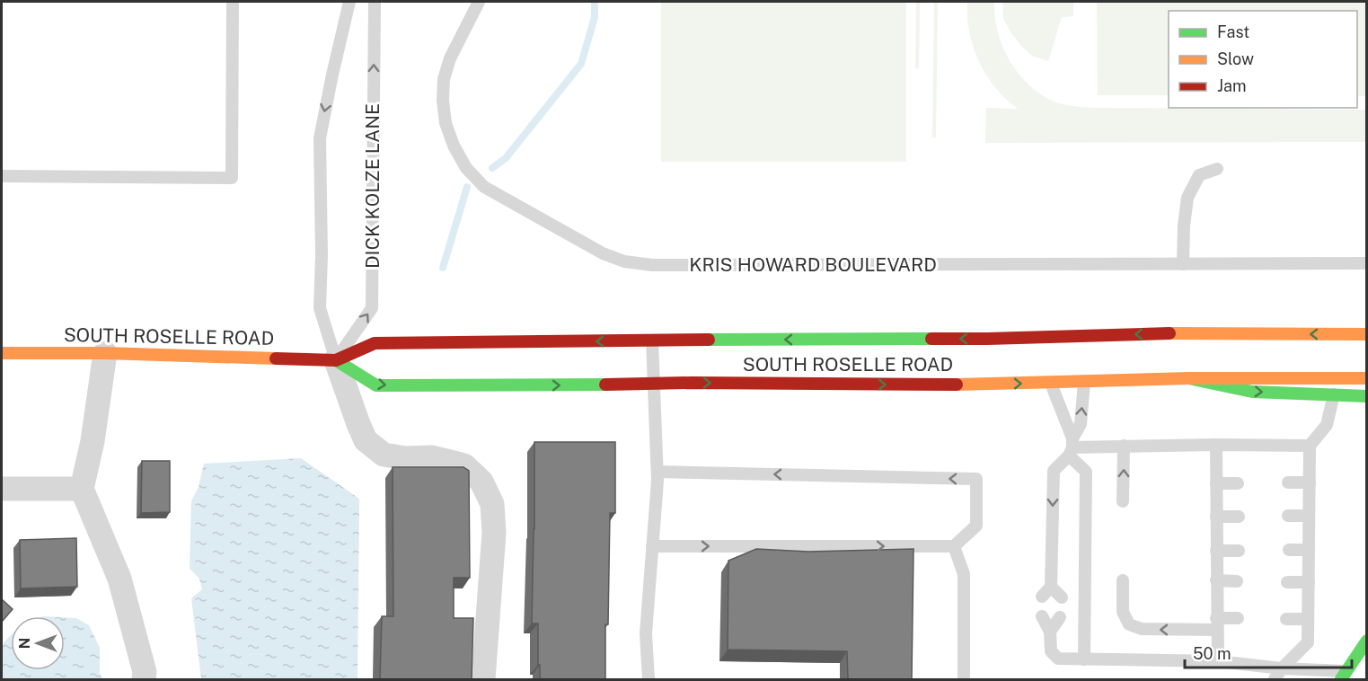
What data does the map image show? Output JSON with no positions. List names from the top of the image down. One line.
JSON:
{"streets":{"main road":["SOUTH ROSELLE ROAD"],"lane":["DICK KOLZE LANE","KRIS HOWARD BOULEVARD"]},"crossings":[["DICK KOLZE LANE","SOUTH ROSELLE ROAD"]],"legend":["Fast","Slow","Jam"],"scale_bar":"50 m","north":"left"}
